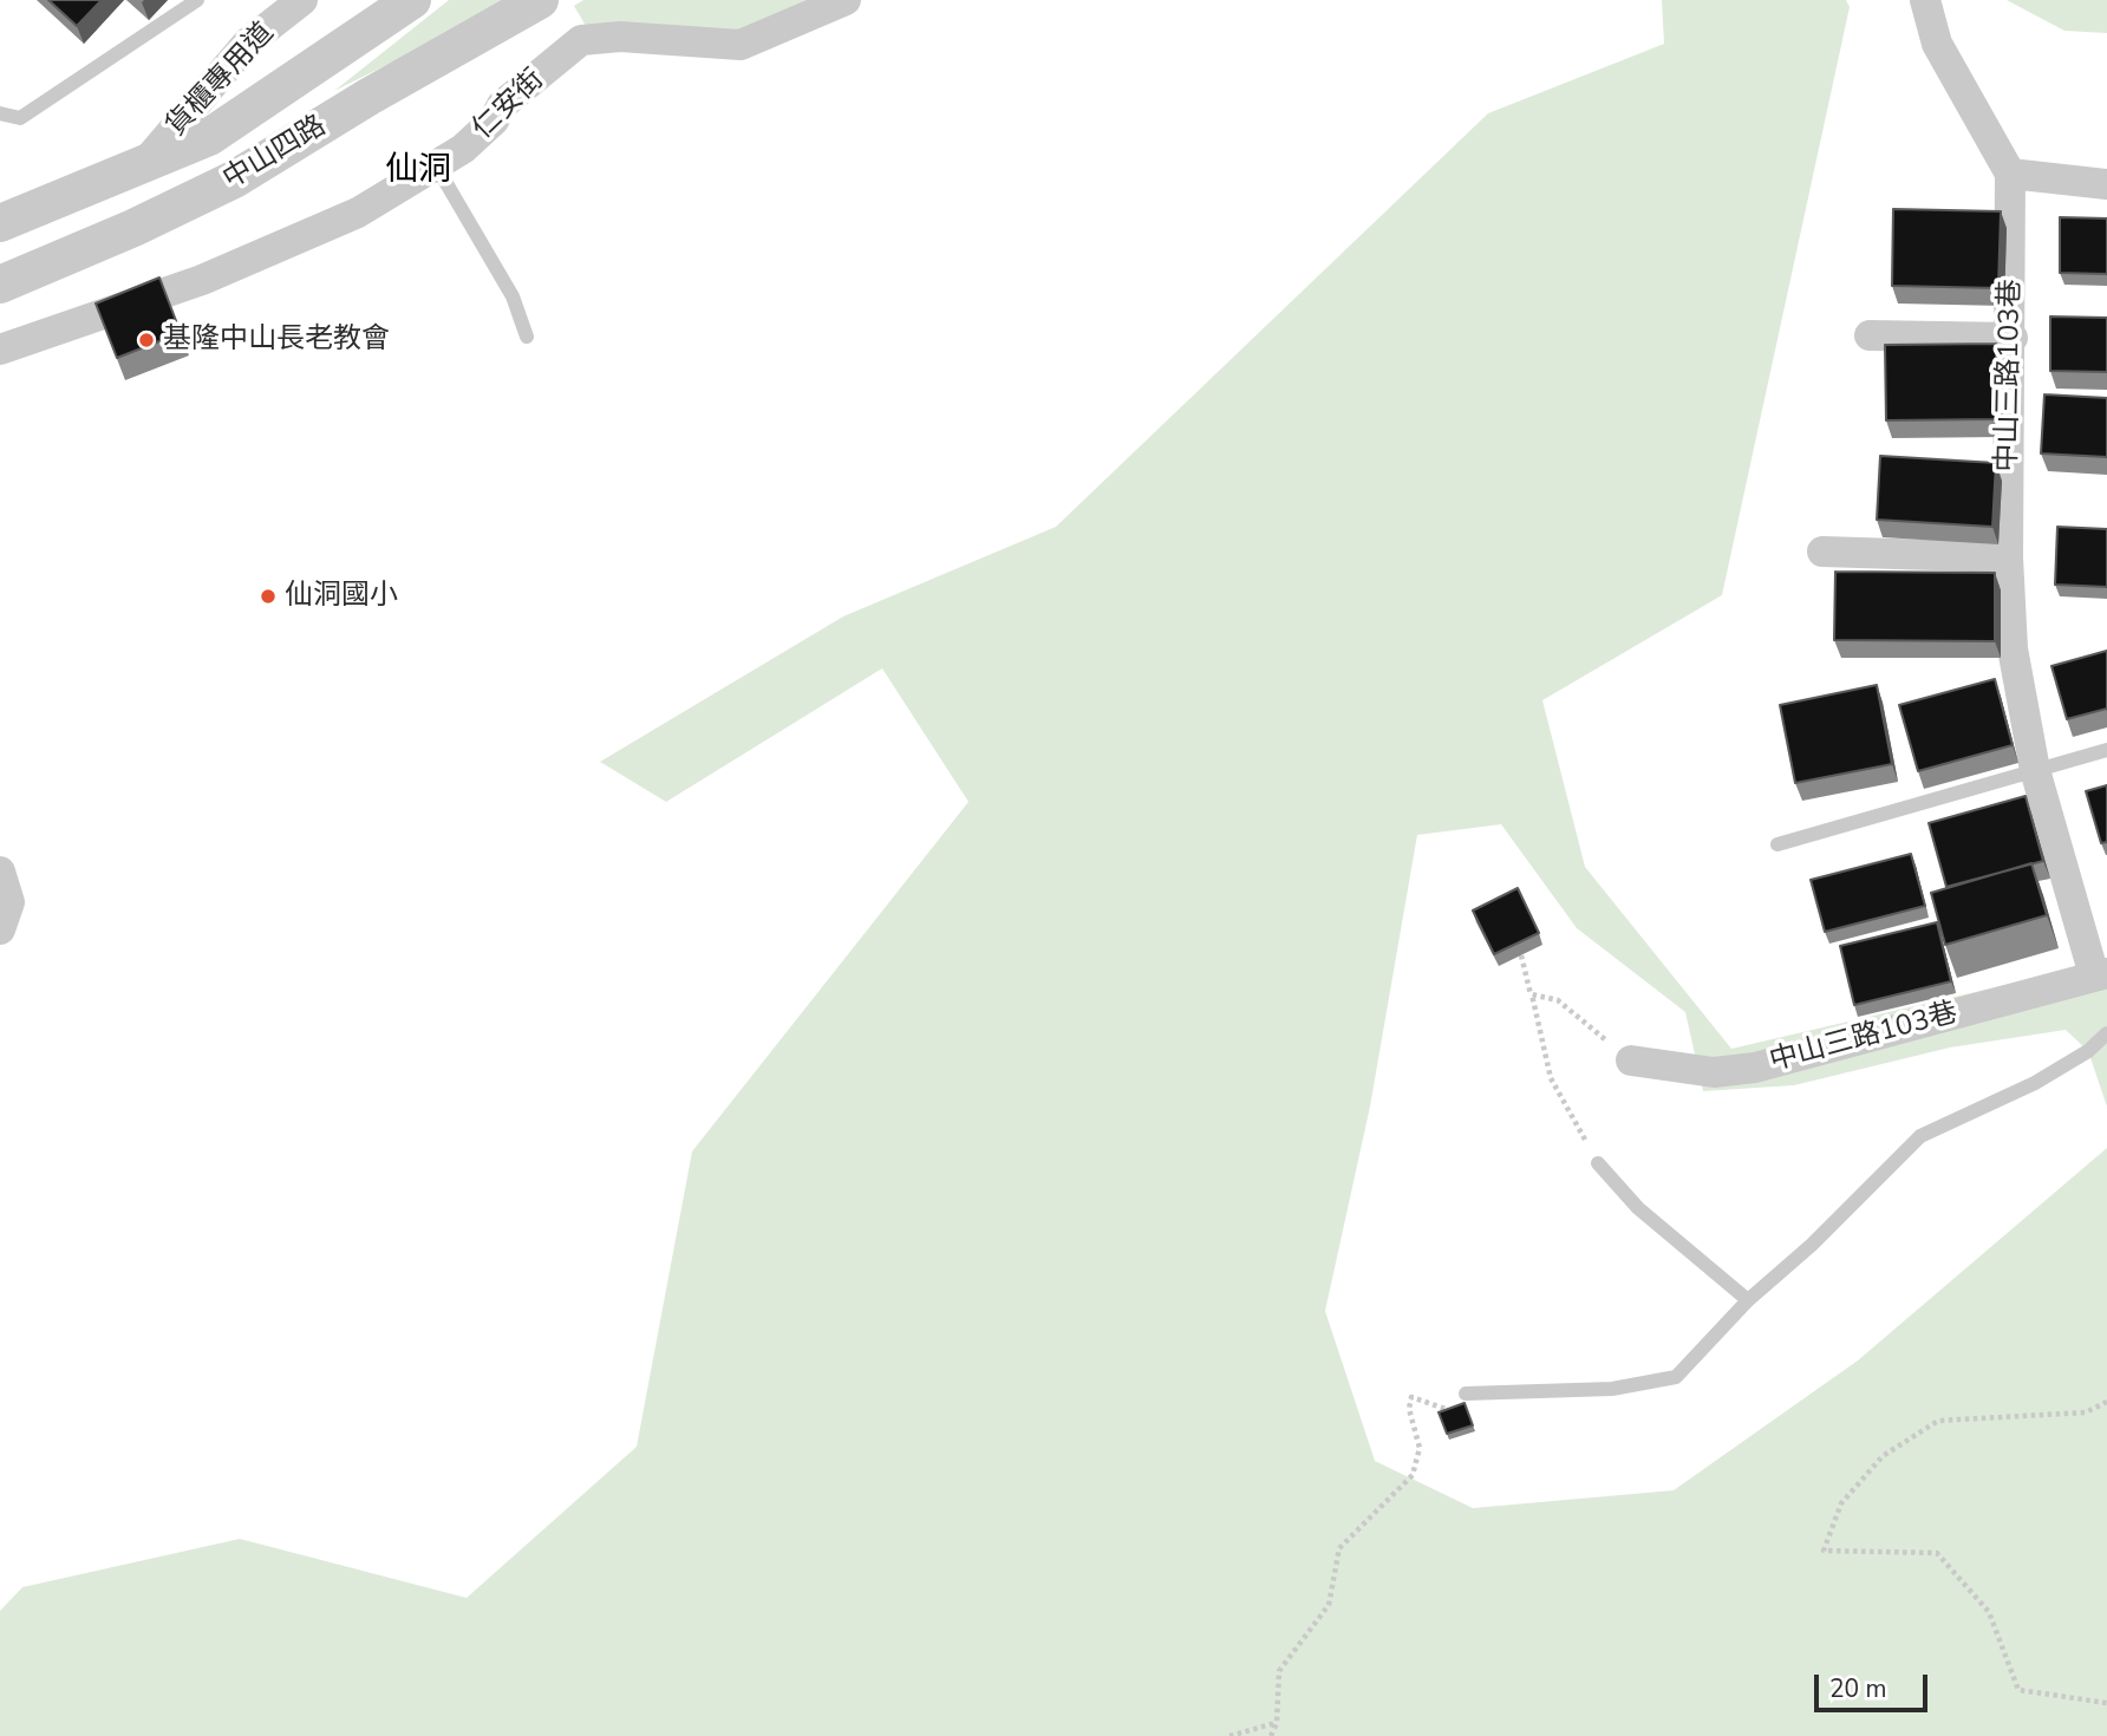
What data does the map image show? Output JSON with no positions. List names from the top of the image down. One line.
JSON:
{"streets":{"street":["貨櫃專用道","仁安街","中山四路","中山三路103巷"]},"districts":["仙洞"],"places":["基隆中山長老教會","仙洞國小"],"scale_bar":"20 m"}
